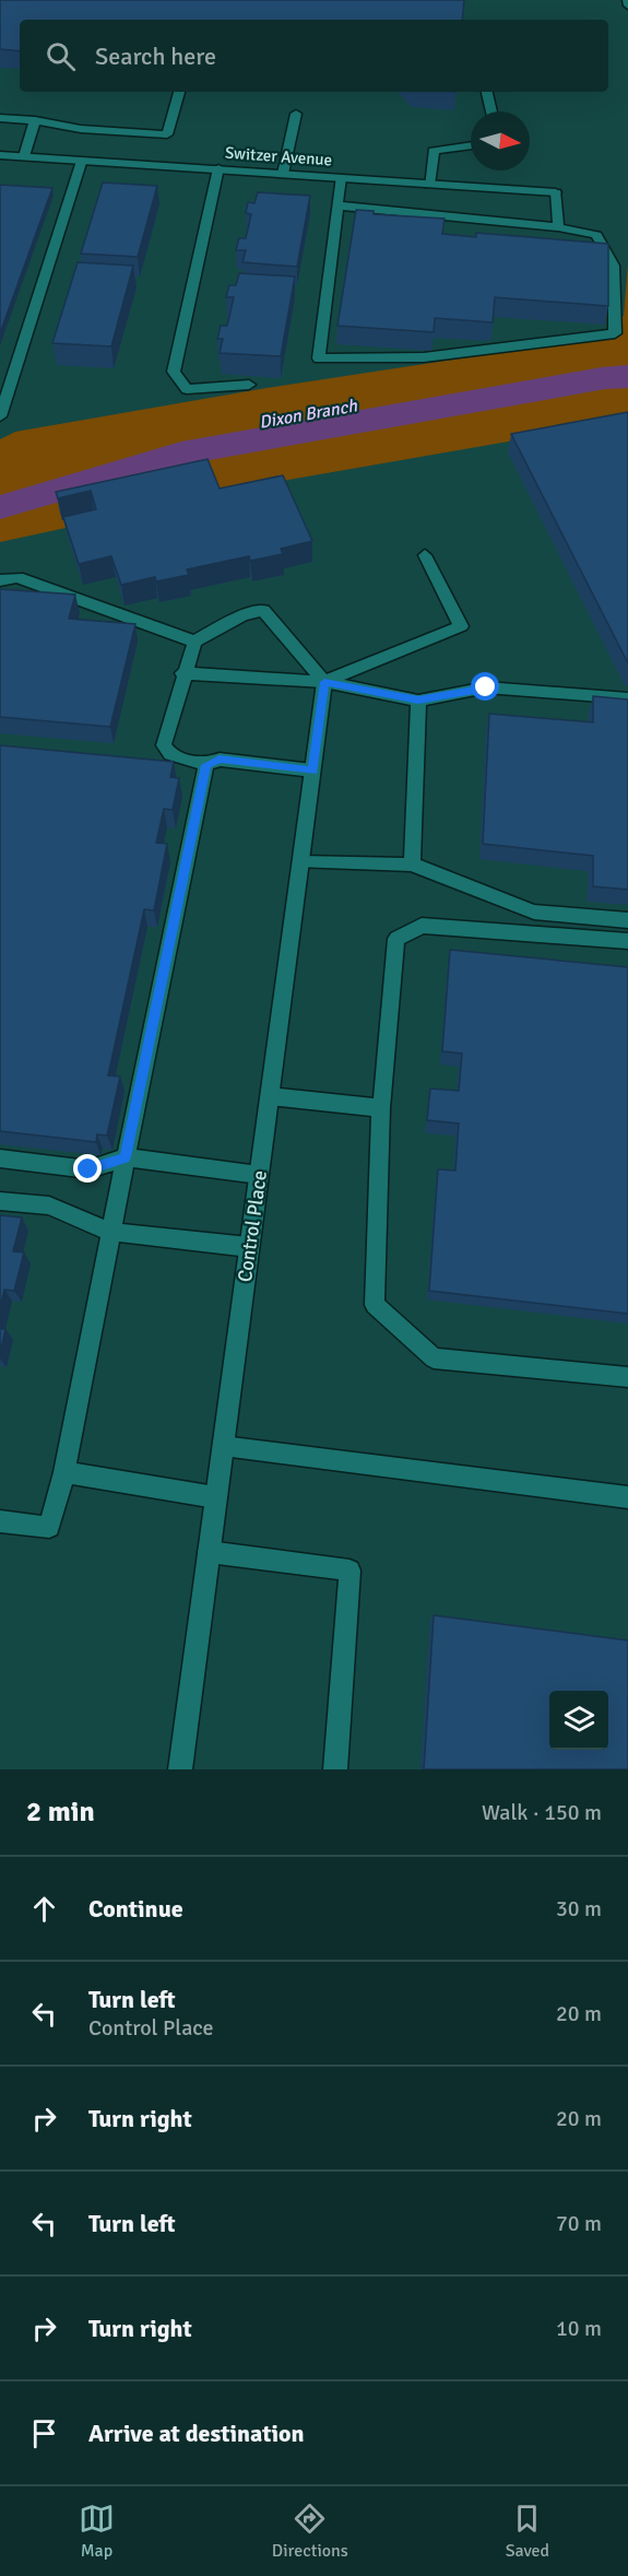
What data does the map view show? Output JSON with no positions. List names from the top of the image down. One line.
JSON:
{"streets":{"street":["Switzer Avenue","Control Place"]},"water":["Dixon Branch"],"north":"right","page":{"search":"Search here","heading":["2 min","Walk · 150 m"],"list":[["Continue","30 m"],["Turn left","Control Place","20 m"],["Turn right","20 m"],["Turn left","70 m"],["Turn right","10 m"],"Arrive at destination"],"nav":["Map","Directions","Saved"]}}
